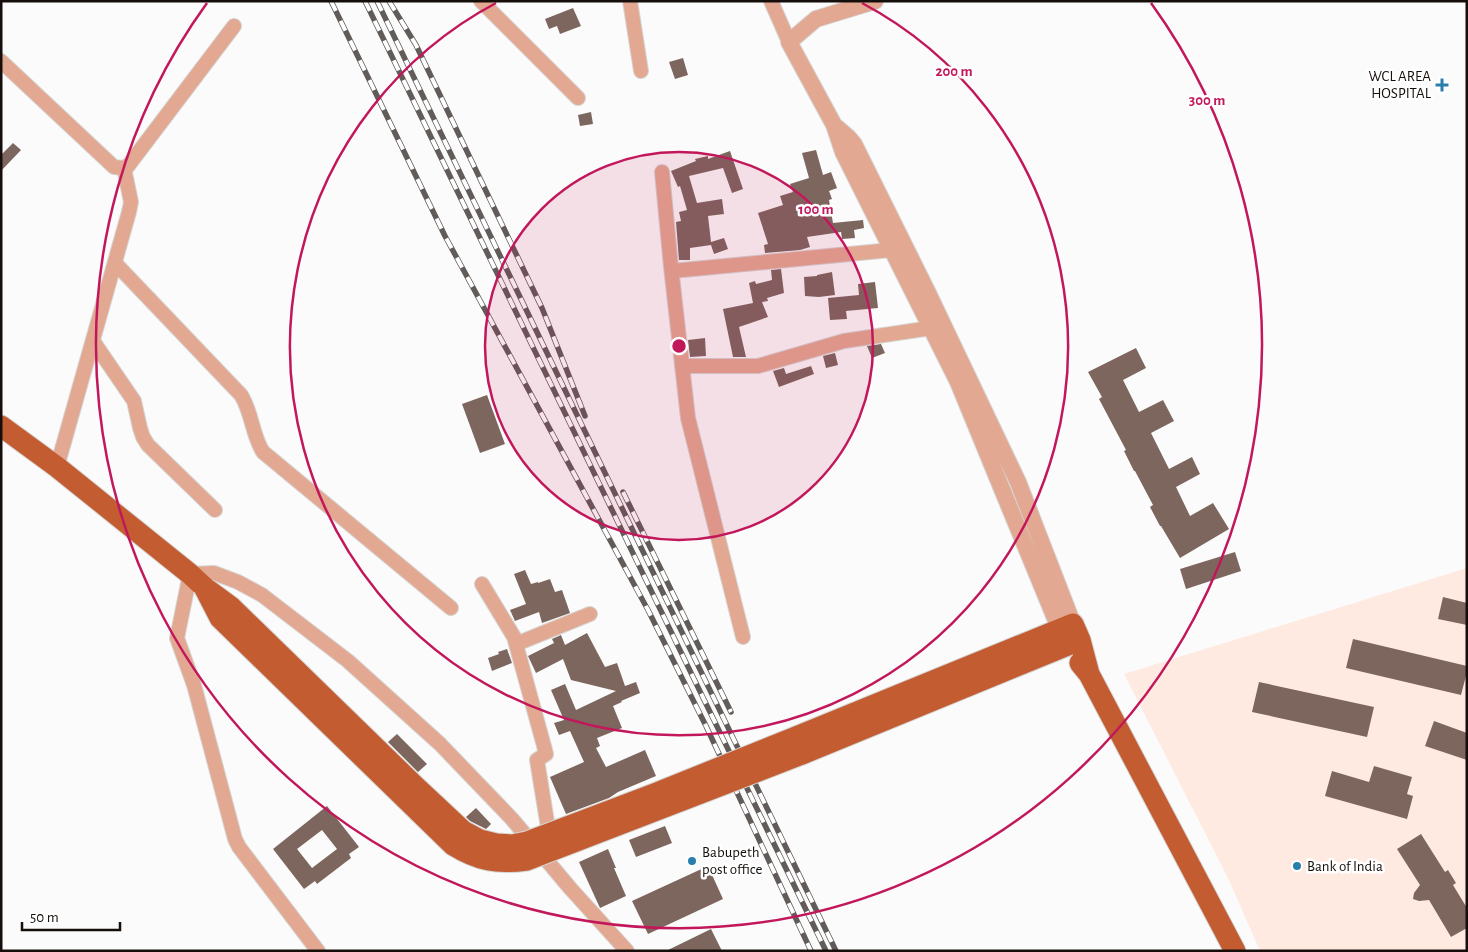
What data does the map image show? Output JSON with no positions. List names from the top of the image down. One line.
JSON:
{"places":{"health":["WCL AREA HOSPITAL"],"other":["Babupeth post office","Bank of India"]},"scale_bar":"50 m","rings":["200 m","300 m","100 m"]}
